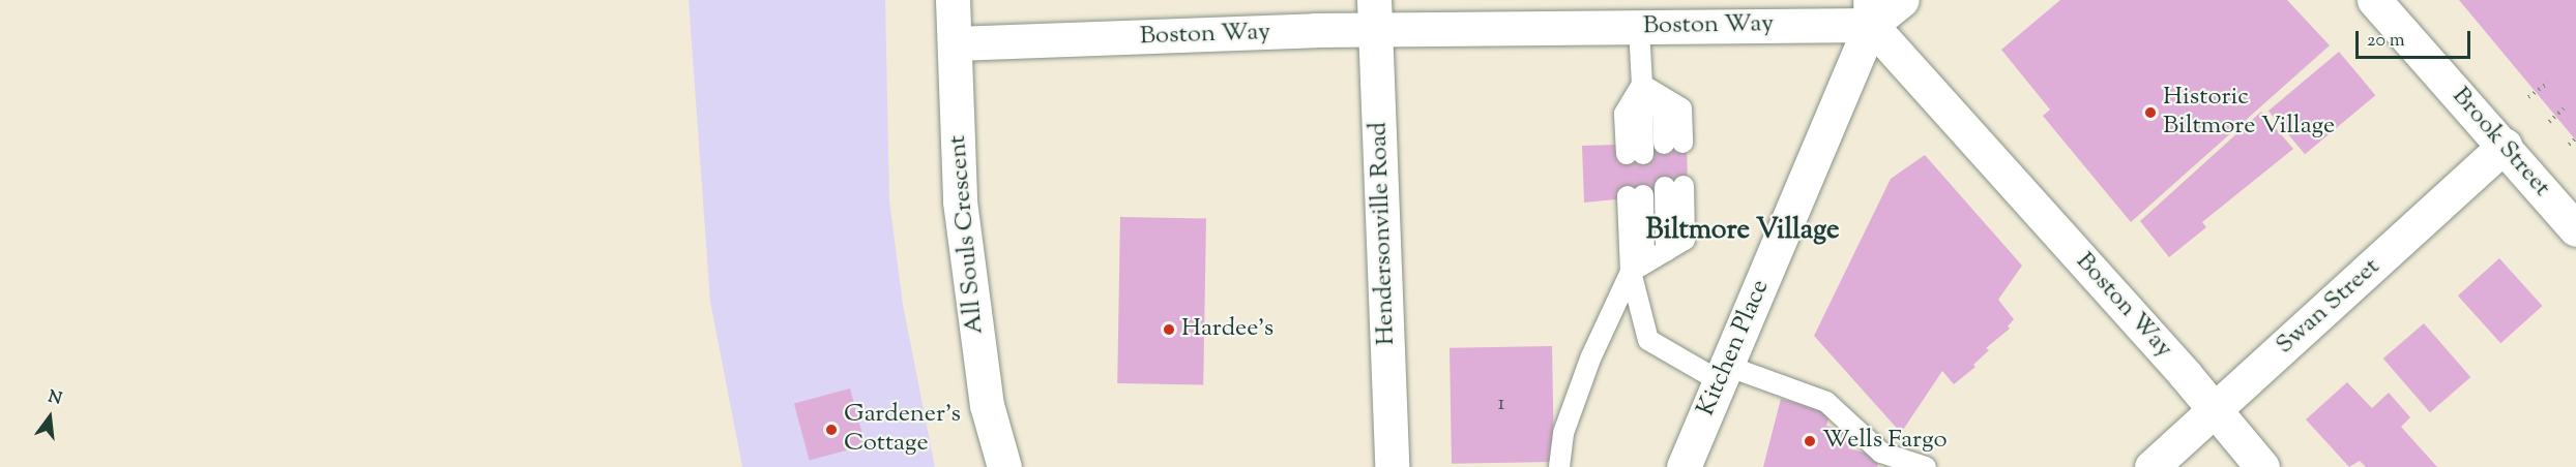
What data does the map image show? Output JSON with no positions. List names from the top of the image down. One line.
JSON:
{"streets":{"street":["Boston Way","Brook Street","Hendersonville Road","All Souls Crescent","Swan Street","Kitchen Place"]},"crossings":[["Boston Way","Hendersonville Road"],["Boston Way","All Souls Crescent"],["Boston Way","Swan Street"],["Boston Way","Kitchen Place"],["Brook Street","Swan Street"]],"districts":["Biltmore Village"],"places":["Historic Biltmore Village","Hardee's","Gardener's Cottage","Wells Fargo"],"house_numbers":["1"],"scale_bar":"20 m","north":"top"}
